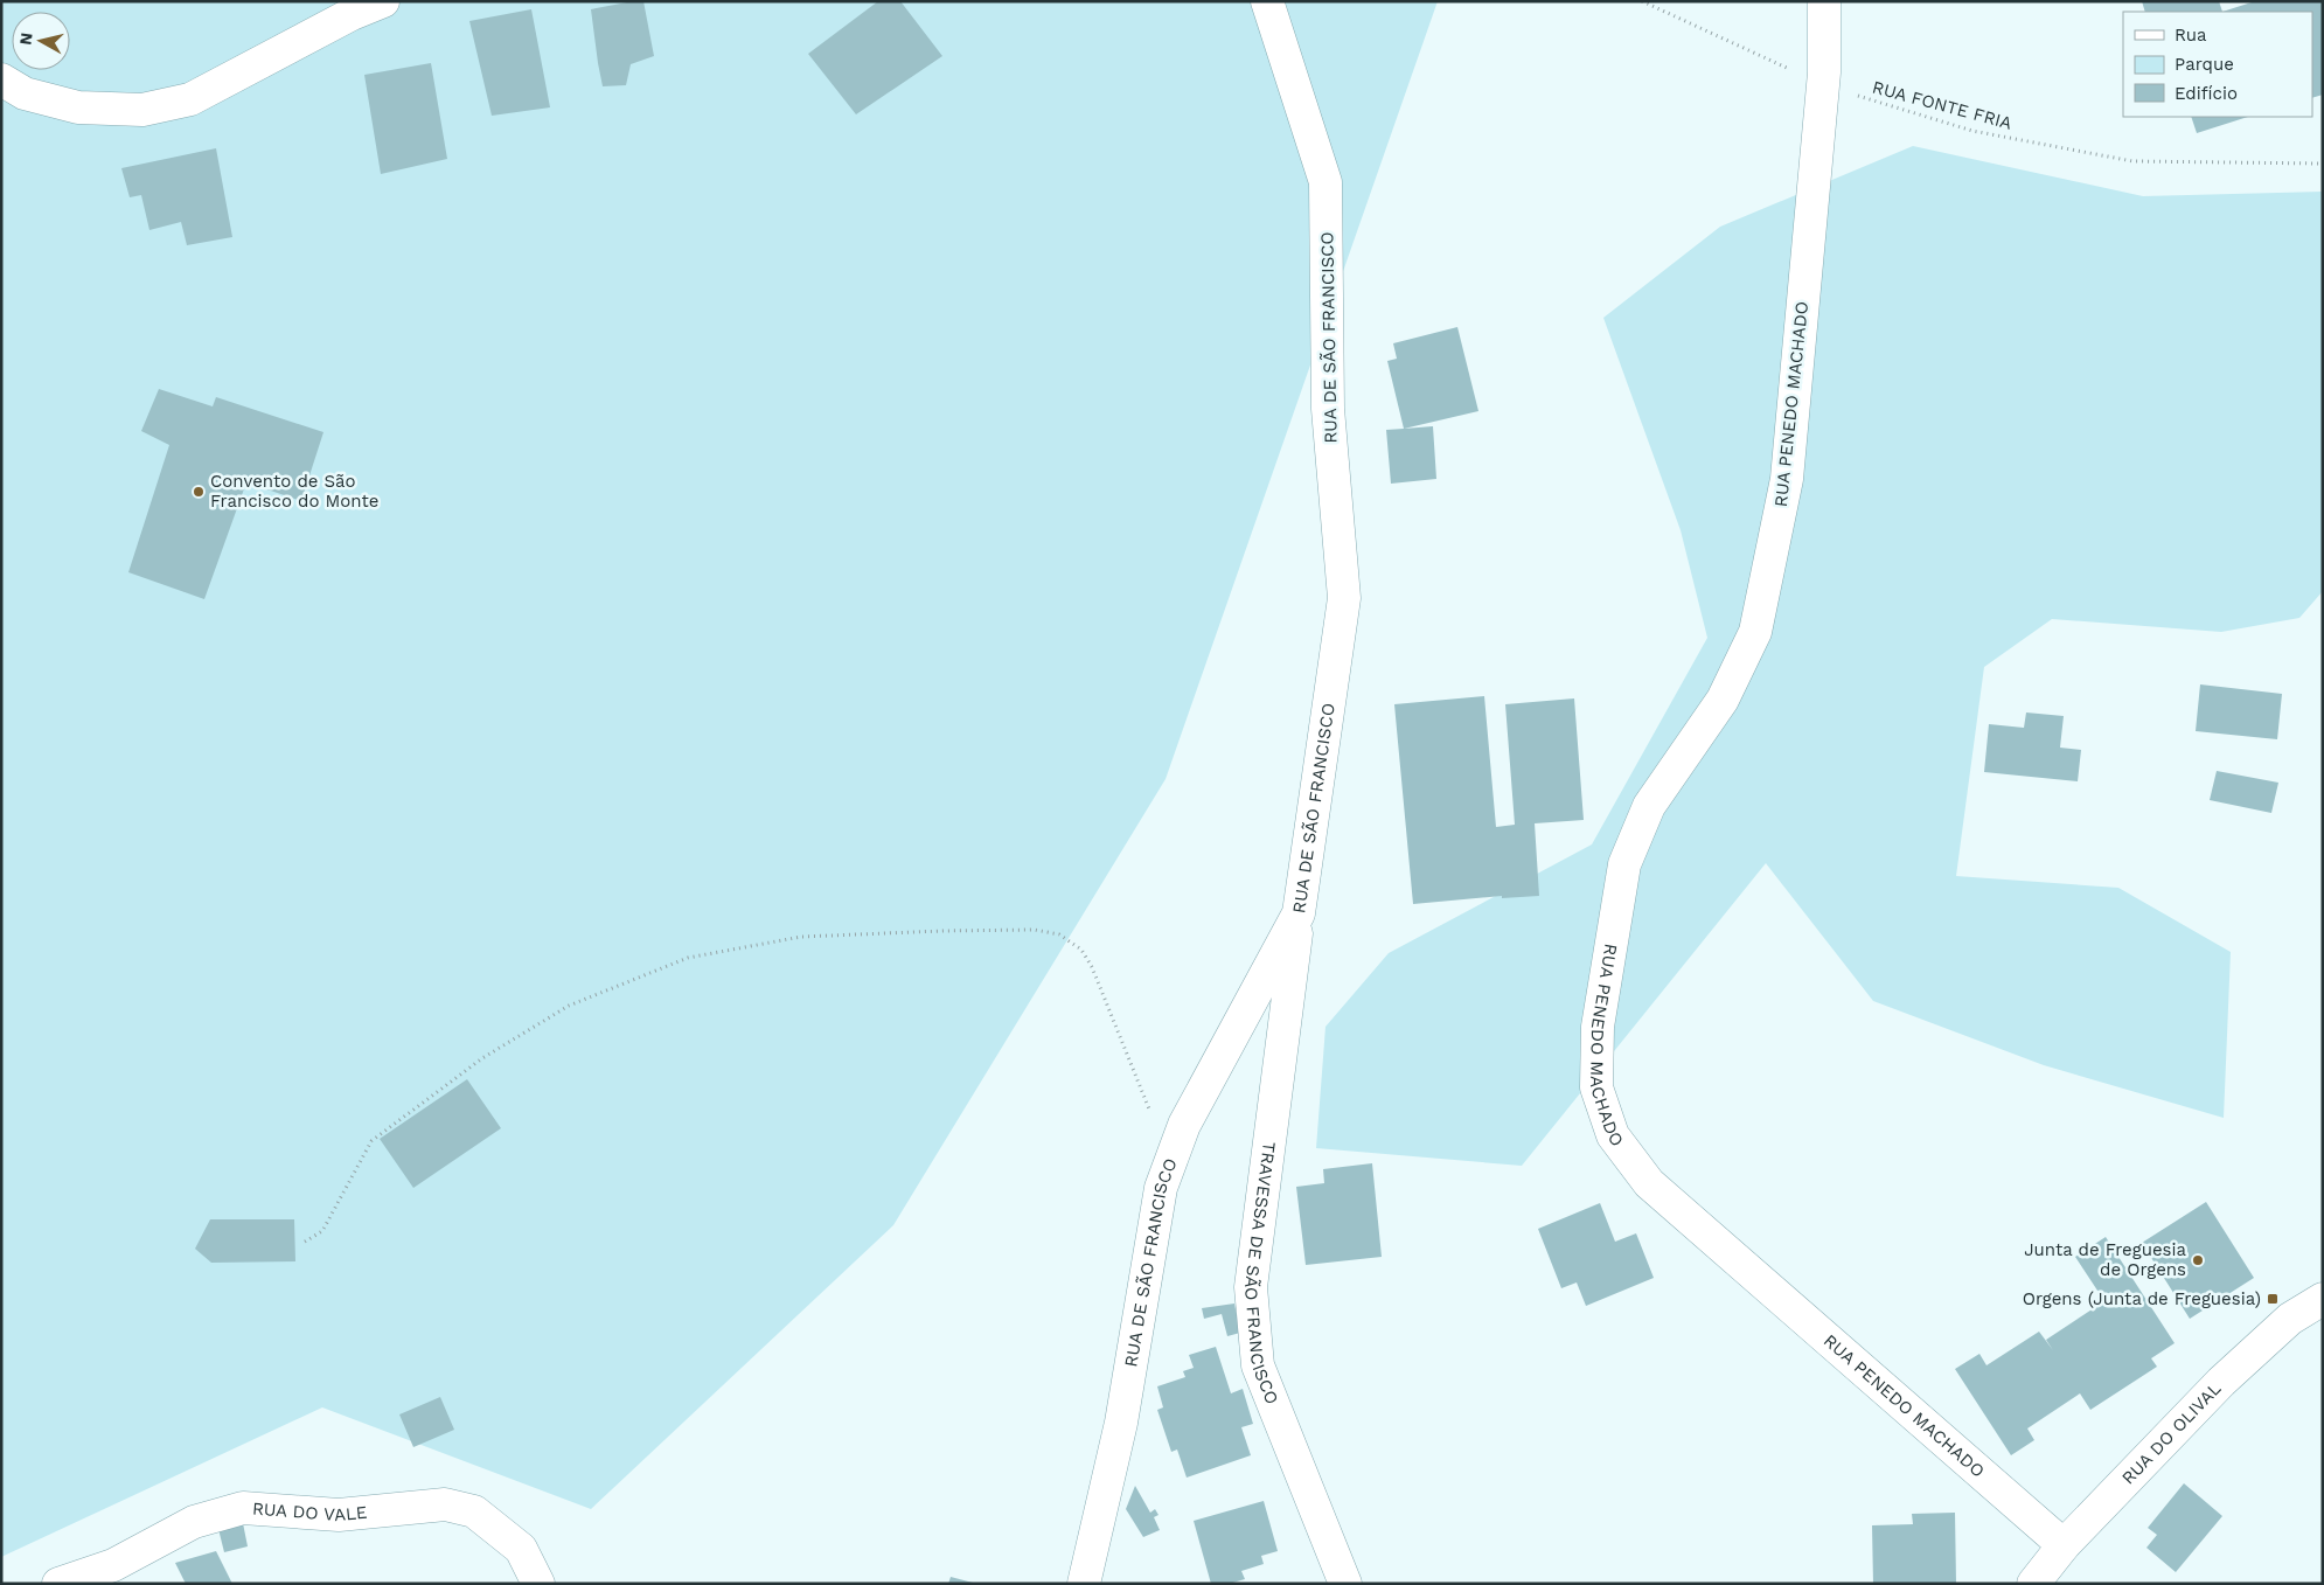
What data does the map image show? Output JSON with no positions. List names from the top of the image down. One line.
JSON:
{"streets":{"street":["RUA DE SÃO FRANCISCO","RUA PENEDO MACHADO","TRAVESSA DE SÃO FRANCISCO","RUA DO OLIVAL","RUA DO VALE"],"path":["RUA FONTE FRIA"]},"crossings":[["RUA FONTE FRIA","RUA PENEDO MACHADO"],["RUA DE SÃO FRANCISCO","TRAVESSA DE SÃO FRANCISCO"],["RUA PENEDO MACHADO","RUA DO OLIVAL"]],"places":{"other":["Convento de São Francisco do Monte","Junta de Freguesia de Orgens"],"transit":["Orgens (Junta de Freguesia)"]},"legend":["Rua","Parque","Edifício"],"north":"left"}
